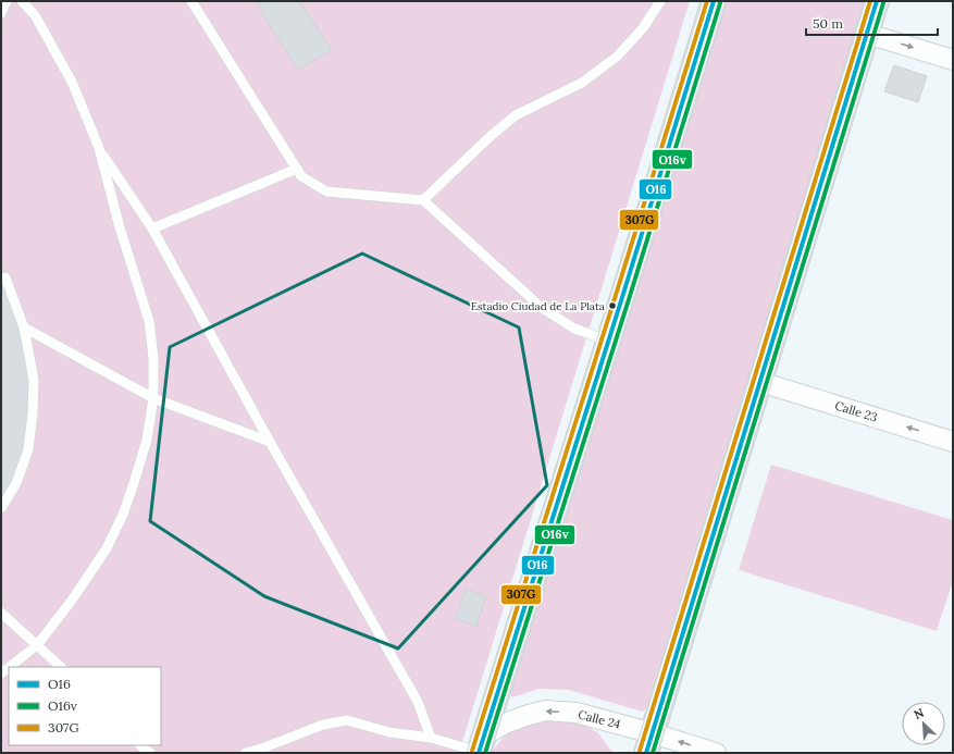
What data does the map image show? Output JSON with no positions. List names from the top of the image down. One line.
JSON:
{"streets":{"street":["Calle 23","Calle 24"]},"one_way":["Calle 23","Calle 24"],"places":["Estadio Ciudad de La Plata"],"lines":["transit line O16","transit line 307G","transit line O16v"],"legend":["O16","O16v","307G"],"scale_bar":"50 m","north":"top left"}
